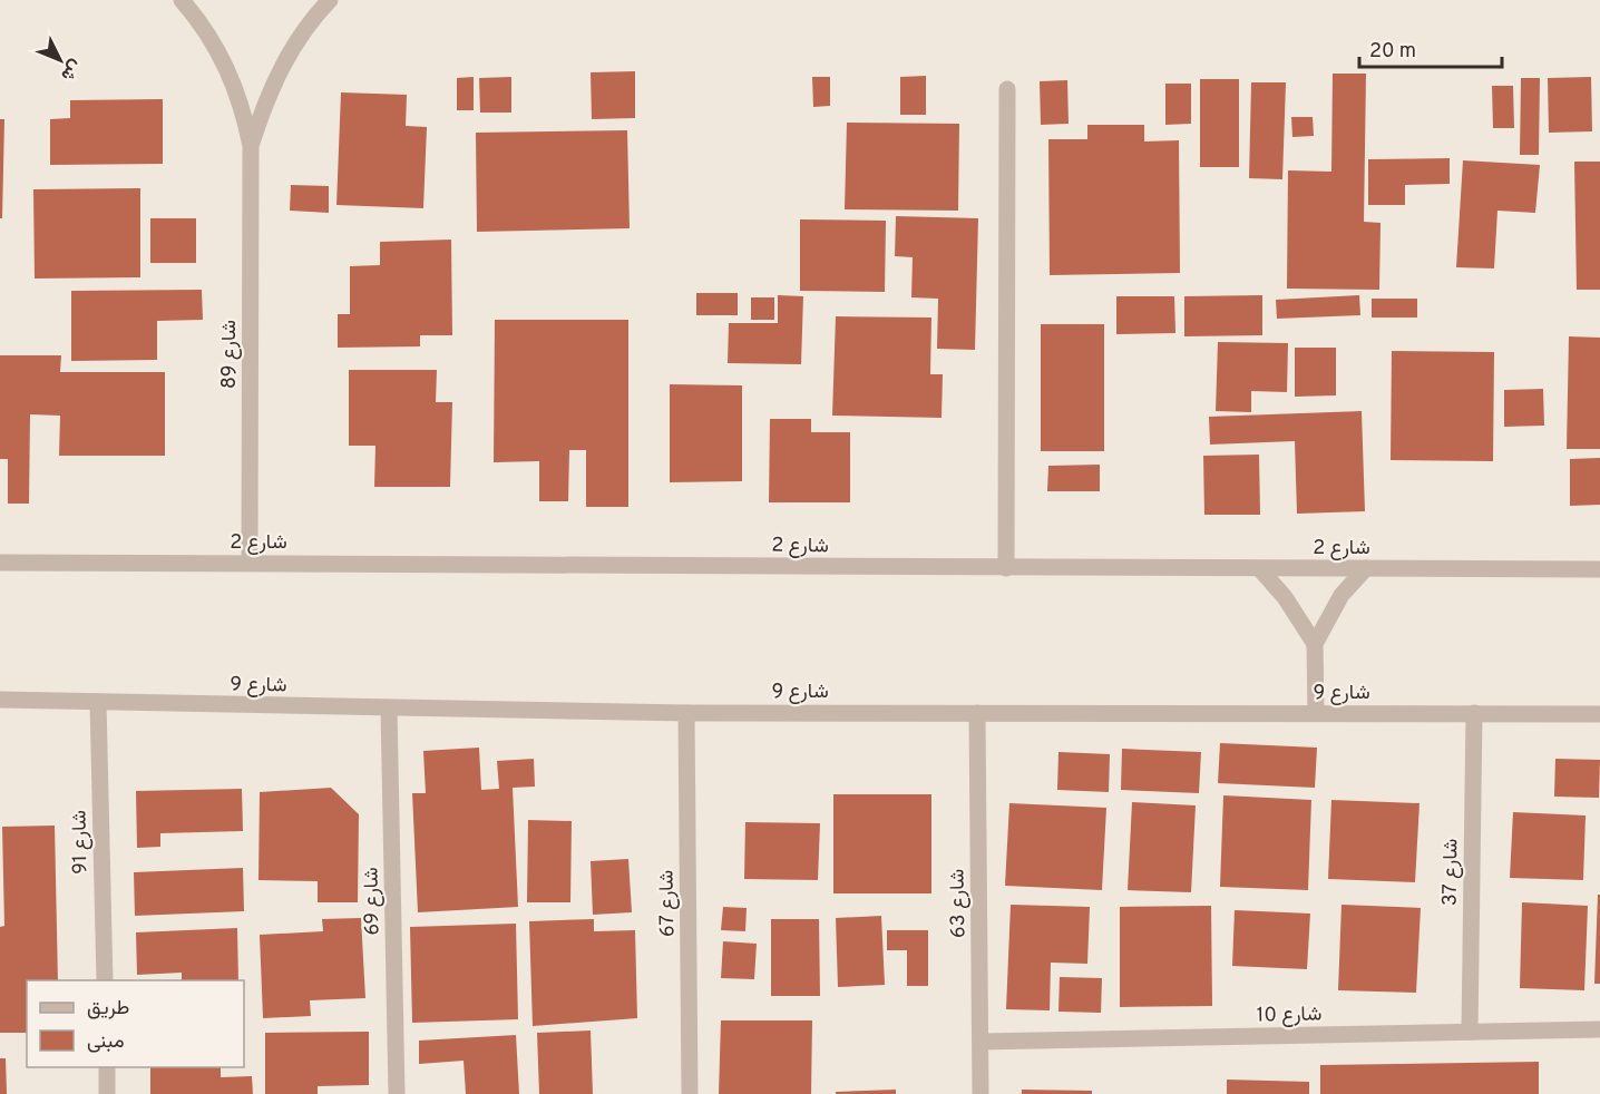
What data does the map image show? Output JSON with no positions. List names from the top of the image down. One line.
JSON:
{"streets":{"street":["شارع 89","شارع 2","شارع 9","شارع 91","شارع 37","شارع 69","شارع 67","شارع 63","شارع 10"]},"crossings":[["شارع 89","شارع 2"],["شارع 9","شارع 91"],["شارع 9","شارع 37"],["شارع 9","شارع 69"],["شارع 9","شارع 67"],["شارع 9","شارع 63"],["شارع 37","شارع 10"],["شارع 63","شارع 10"]],"legend":["طريق","مبنى"],"scale_bar":"20 m","north":"bottom right"}
